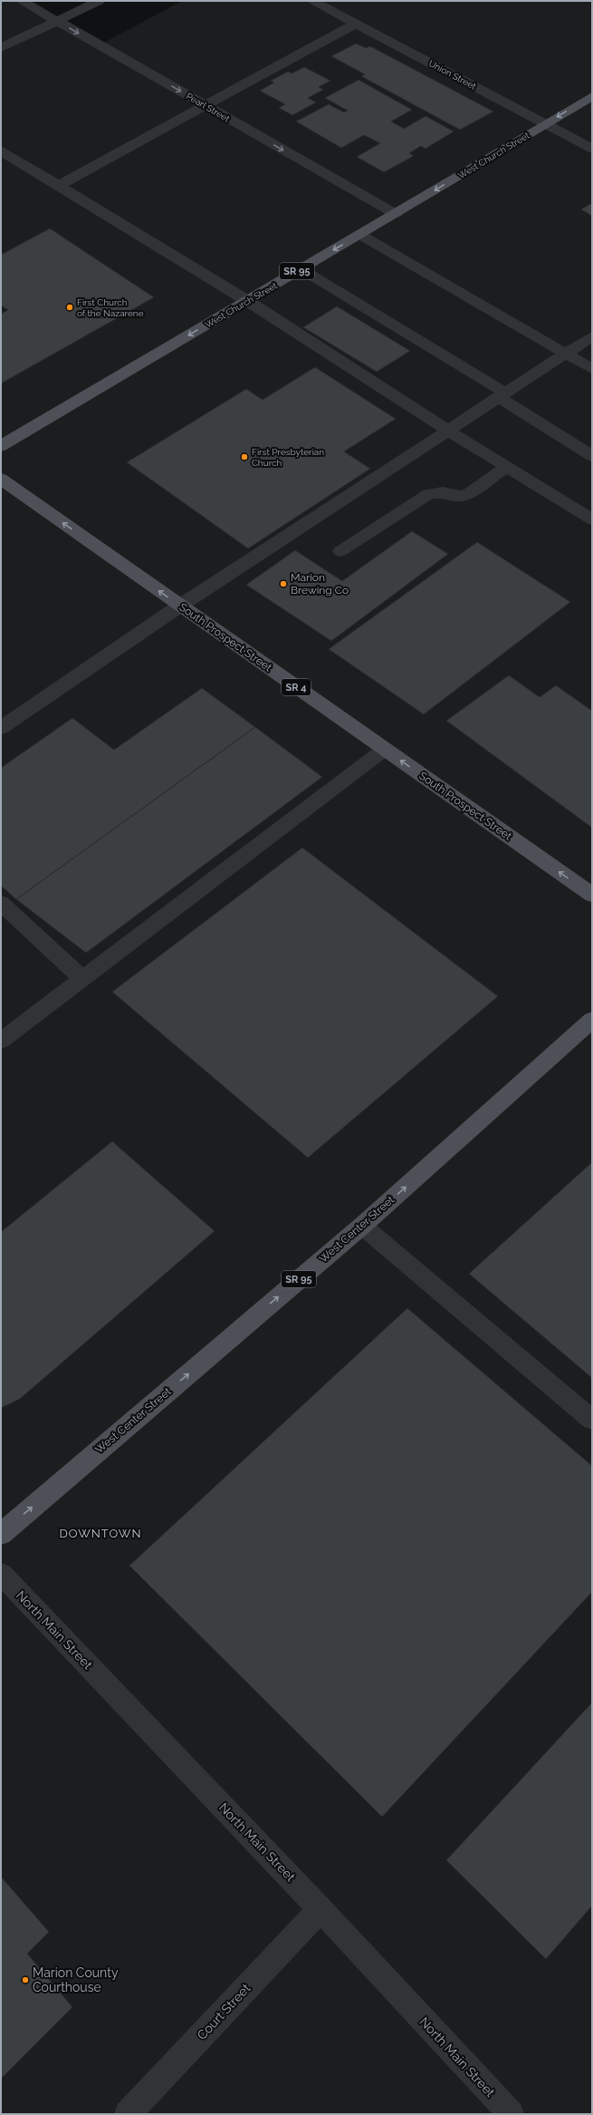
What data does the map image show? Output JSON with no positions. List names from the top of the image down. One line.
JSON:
{"streets":{"main road":["West Church Street","SR 95","South Prospect Street","SR 4","West Center Street"],"street":["Union Street","Pearl Street","North Main Street","Court Street"]},"crossings":[["Union Street","West Church Street"],["Pearl Street","West Church Street"],["North Main Street","Court Street"]],"one_way":["West Church Street","South Prospect Street","West Center Street"],"districts":["DOWNTOWN"],"places":["First Church of the Nazarene","First Presbyterian Church","Marion Brewing Co","Marion County Courthouse"]}
